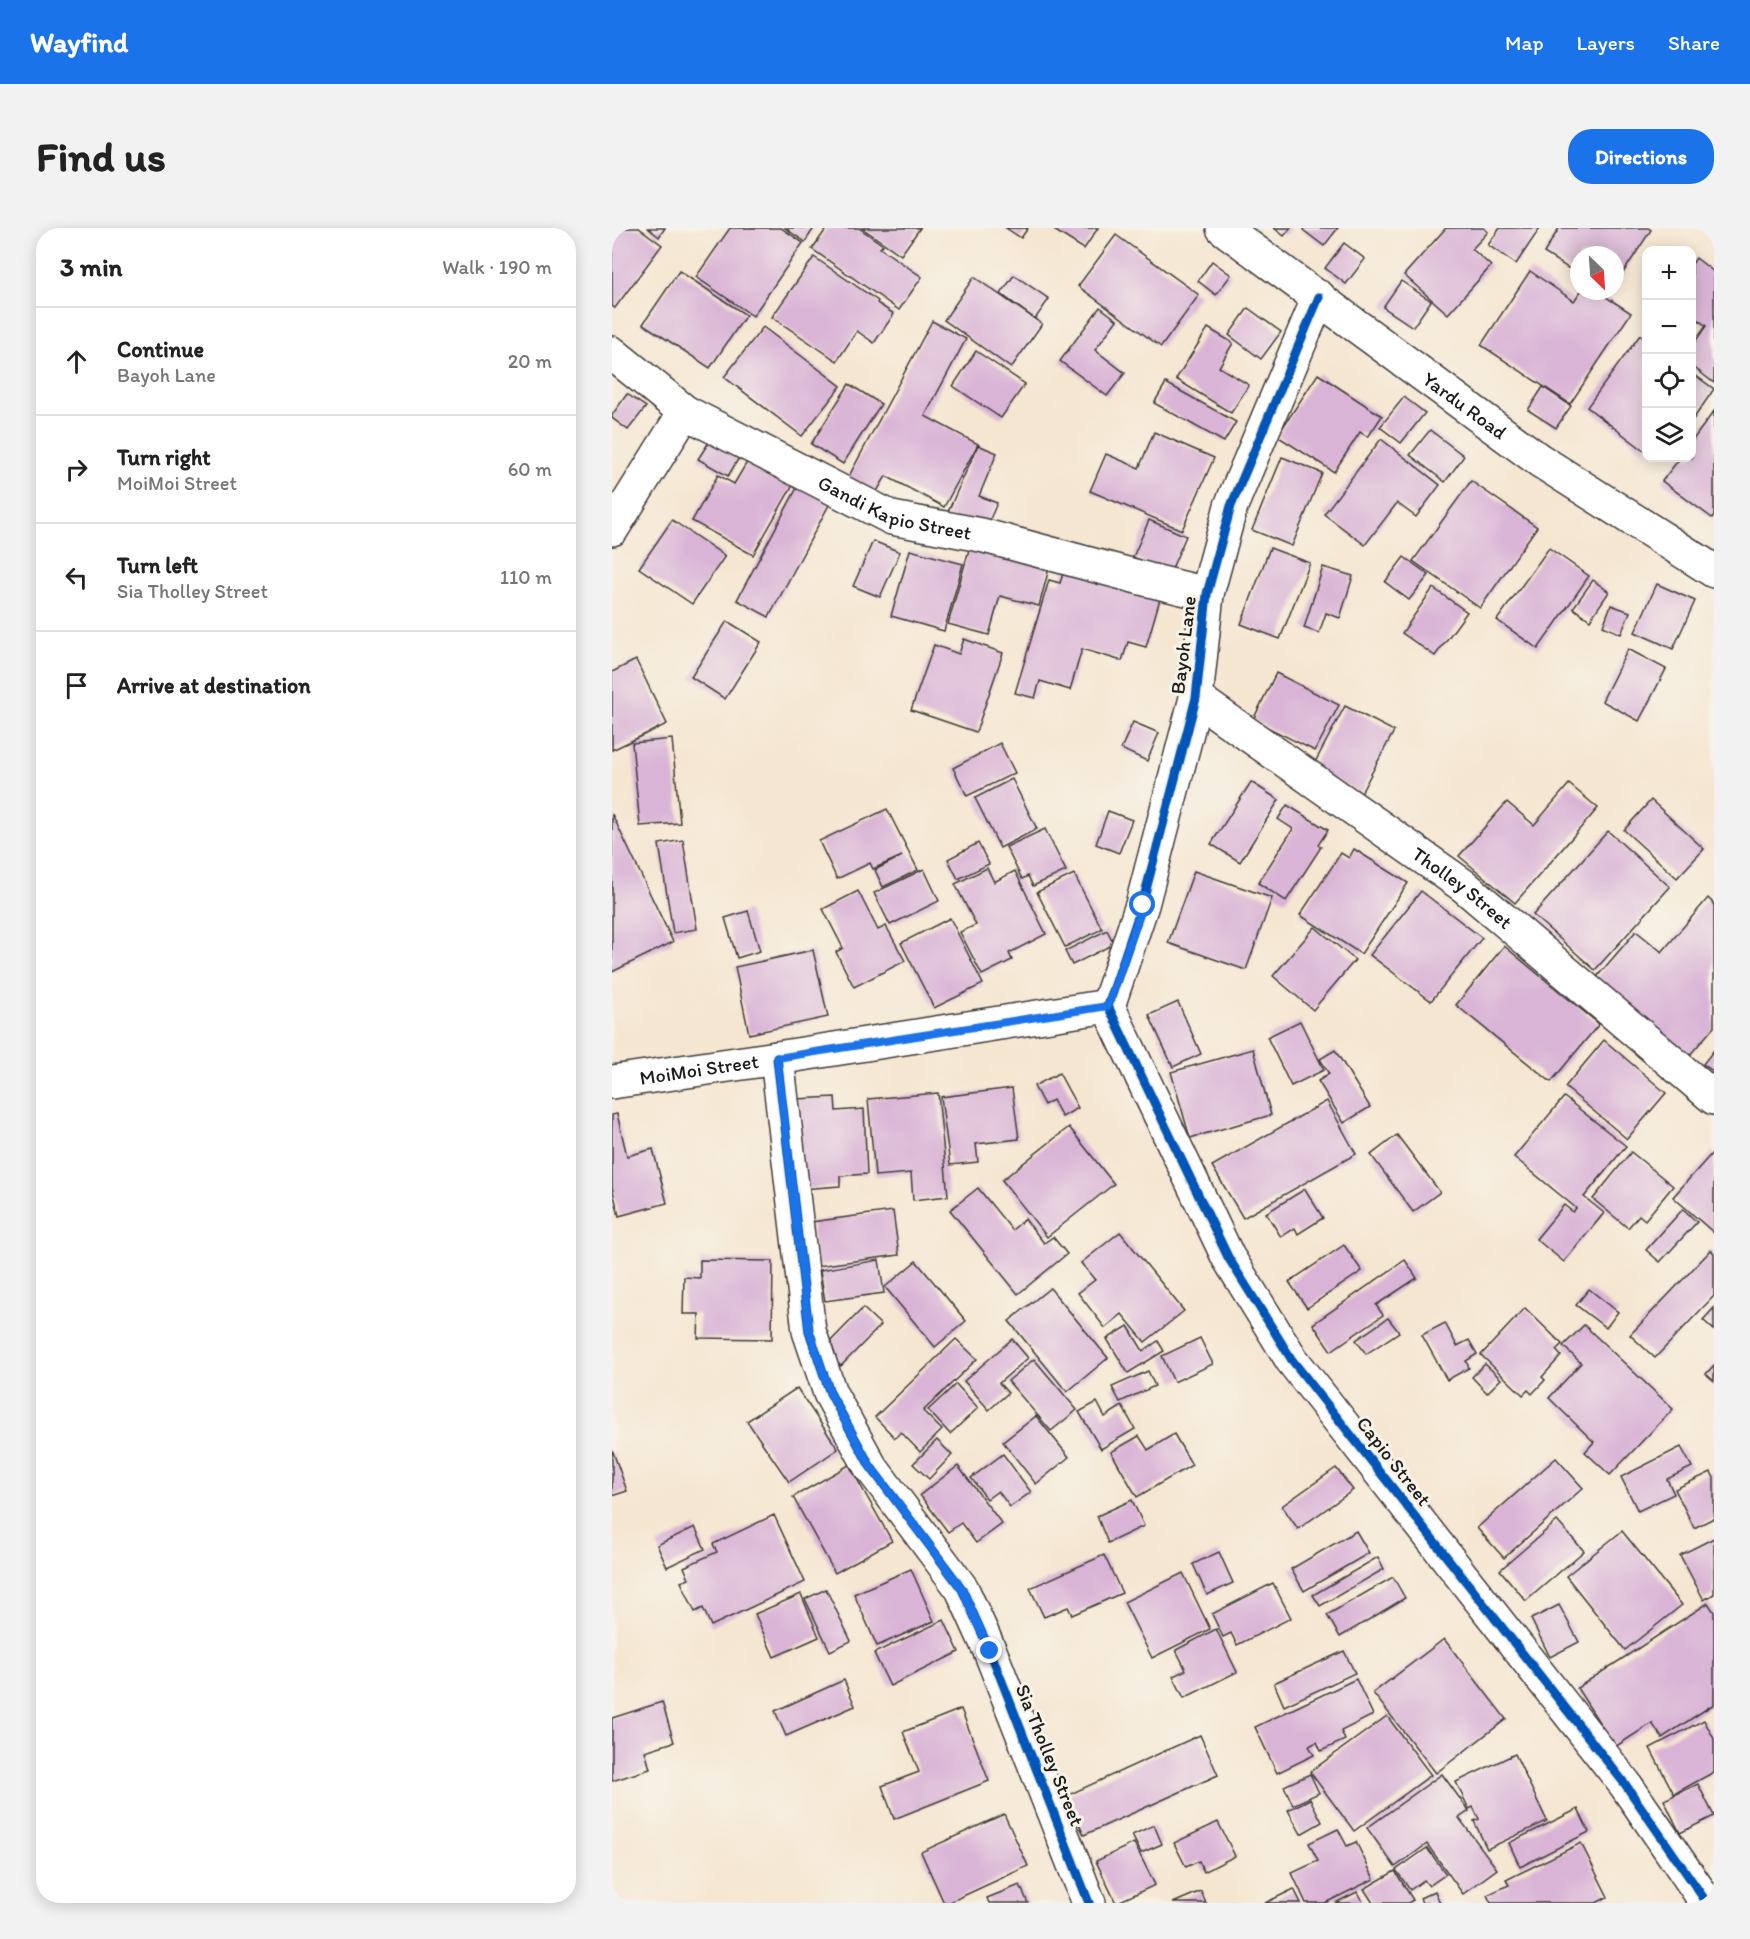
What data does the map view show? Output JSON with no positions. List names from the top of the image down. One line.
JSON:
{"streets":{"street":["Yardu Road","Gandi Kapio Street","Bayoh Lane","Tholley Street","MoiMoi Street","Capio Street","Sia Tholley Street"]},"crossings":[["Yardu Road","Bayoh Lane"],["Gandi Kapio Street","Bayoh Lane"],["Bayoh Lane","Tholley Street"],["Bayoh Lane","MoiMoi Street"],["Bayoh Lane","Capio Street"],["MoiMoi Street","Capio Street"],["MoiMoi Street","Sia Tholley Street"]],"north":"bottom right","page":{"header":"Wayfind","nav":["Map","Layers","Share"],"buttons":"Directions","title":"Find us","heading":["3 min","Walk · 190 m"],"map_buttons":["+","−"],"list":[["Continue","Bayoh Lane","20 m"],["Turn right","MoiMoi Street","60 m"],["Turn left","Sia Tholley Street","110 m"],"Arrive at destination"]}}
